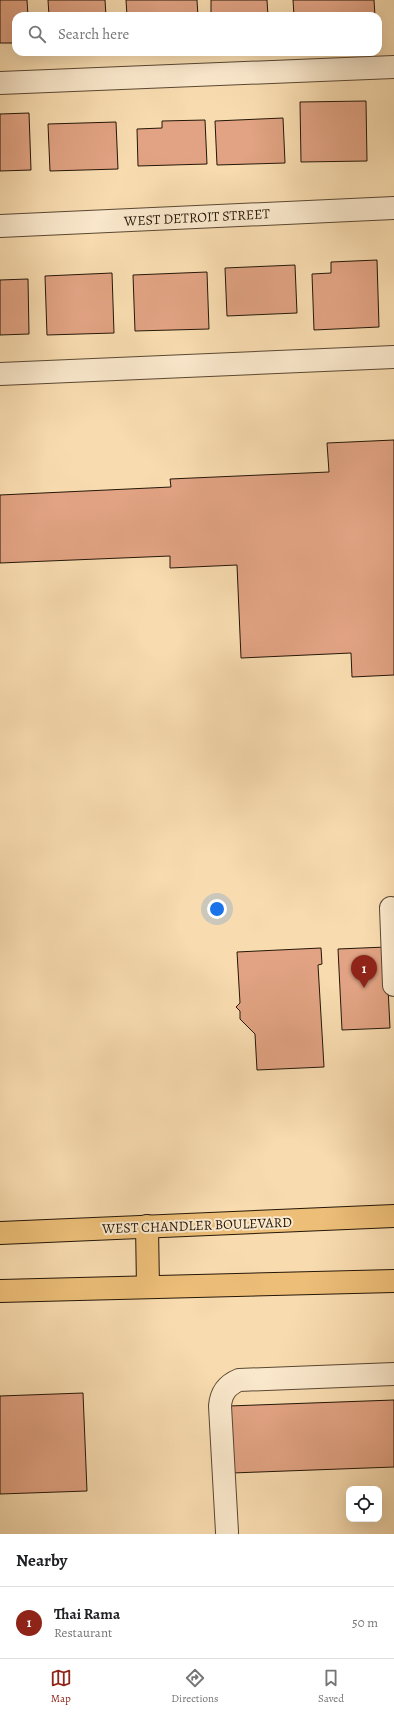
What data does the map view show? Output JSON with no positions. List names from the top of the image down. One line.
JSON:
{"streets":{"main road":["WEST CHANDLER BOULEVARD"],"street":["WEST DETROIT STREET"]},"page":{"search":"Search here","pins":"1","heading":"Nearby","list":[{"mark":"1","name":"Thai Rama","note":"Restaurant","value":"50 m"}],"nav":["Map","Directions","Saved"]}}
